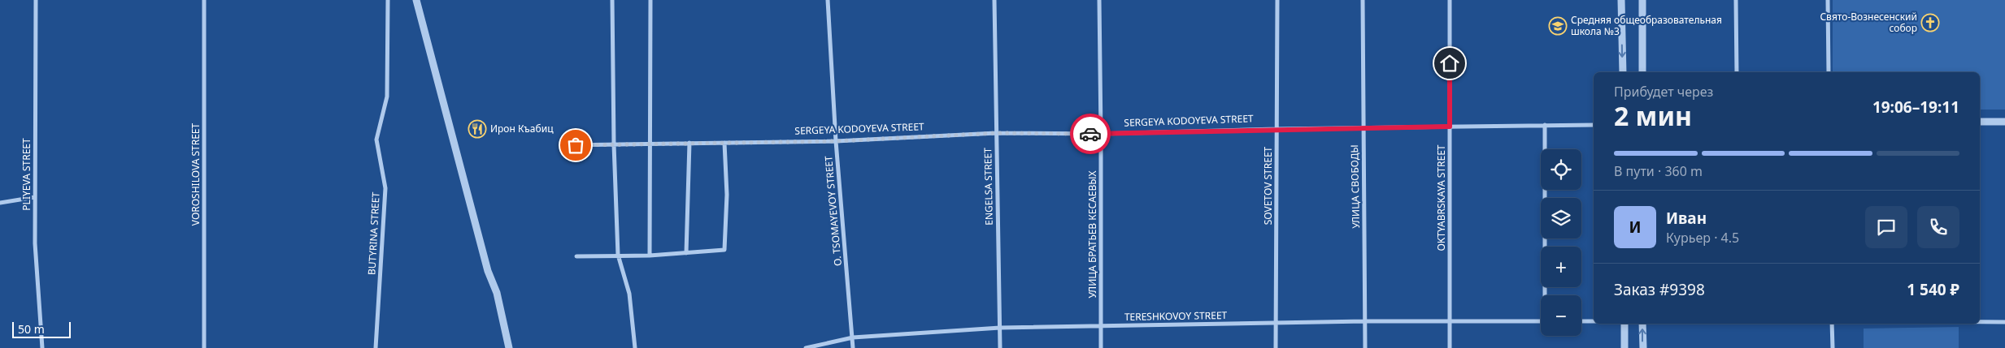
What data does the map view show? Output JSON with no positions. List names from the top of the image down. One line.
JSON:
{"streets":{"street":["SERGEYA KODOYEVA STREET","PLIYEVA STREET","VOROSHILOVA STREET","SOVETOV STREET","ENGELSA STREET","УЛИЦА СВОБОДЫ","OKTYABRSKAYA STREET","O. TSOMAYEVOY STREET","BUTYRINA STREET","УЛИЦА БРАТЬЕВ КЕСАЕВЫХ","TERESHKOVOY STREET"]},"crossings":[["SERGEYA KODOYEVA STREET","SOVETOV STREET"],["SERGEYA KODOYEVA STREET","ENGELSA STREET"],["SERGEYA KODOYEVA STREET","УЛИЦА СВОБОДЫ"],["SERGEYA KODOYEVA STREET","OKTYABRSKAYA STREET"],["SERGEYA KODOYEVA STREET","O. TSOMAYEVOY STREET"],["SERGEYA KODOYEVA STREET","УЛИЦА БРАТЬЕВ КЕСАЕВЫХ"],["SOVETOV STREET","TERESHKOVOY STREET"],["ENGELSA STREET","TERESHKOVOY STREET"],["УЛИЦА СВОБОДЫ","TERESHKOVOY STREET"],["OKTYABRSKAYA STREET","TERESHKOVOY STREET"],["O. TSOMAYEVOY STREET","TERESHKOVOY STREET"],["УЛИЦА БРАТЬЕВ КЕСАЕВЫХ","TERESHKOVOY STREET"]],"places":{"church":["Свято-Вознесенский собор"],"school or university":["Средняя общеобразовательная школа №3"],"restaurant":["Ирон Къабиц"]},"scale_bar":"50 m","page":{"heading":["2 мин","Прибудет через","19:06–19:11"],"panel":["Иван","Курьер · 4.5","Заказ #9398","1 540 ₽"],"bar":"В пути · 360 m","map_buttons":["+","−"],"round":"И","scale":"50 m"}}
